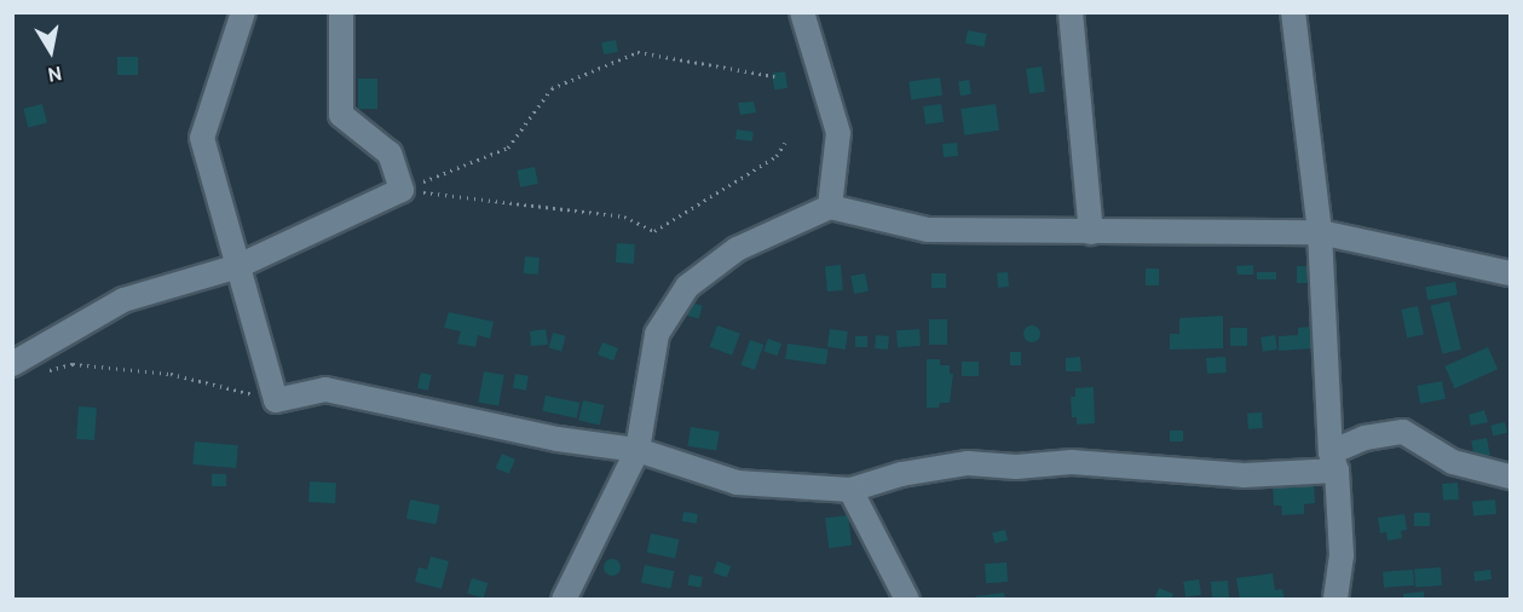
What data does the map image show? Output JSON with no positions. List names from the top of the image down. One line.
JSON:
{"north":"bottom"}
